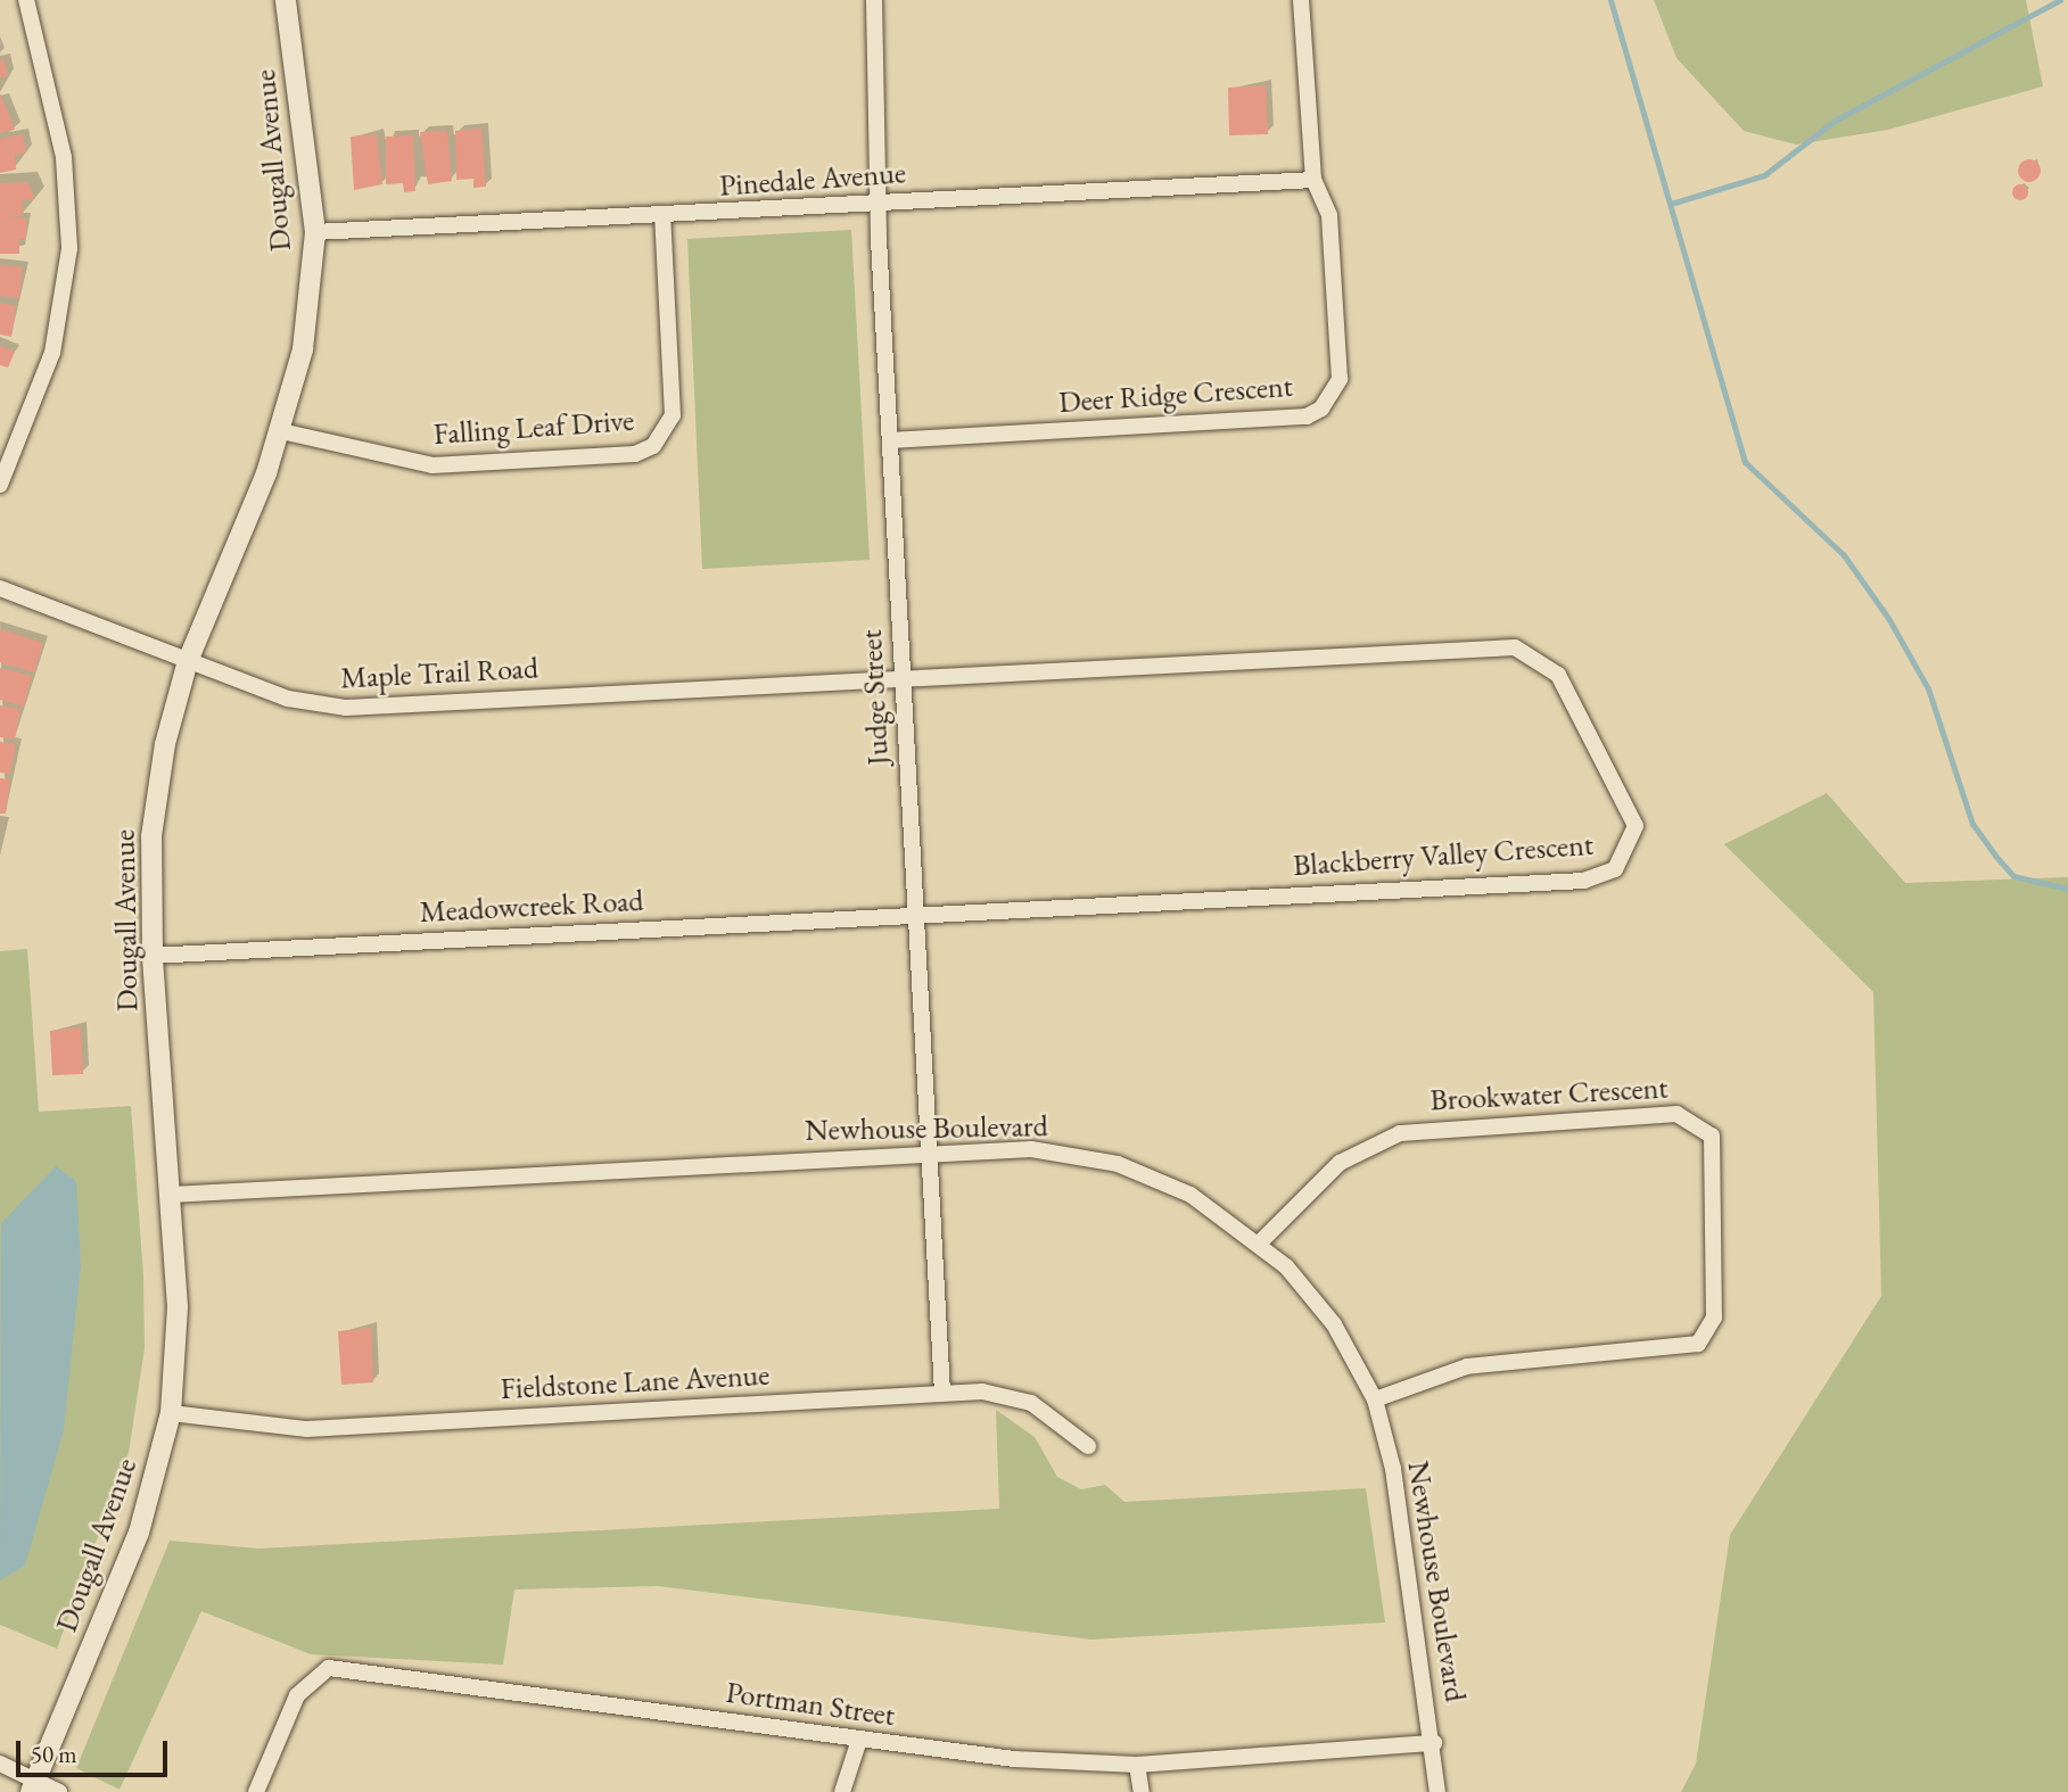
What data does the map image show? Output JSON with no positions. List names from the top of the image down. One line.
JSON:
{"streets":{"street":["Dougall Avenue","Pinedale Avenue","Deer Ridge Crescent","Falling Leaf Drive","Maple Trail Road","Judge Street","Blackberry Valley Crescent","Meadowcreek Road","Brookwater Crescent","Newhouse Boulevard","Fieldstone Lane Avenue","Portman Street"]},"crossings":[["Dougall Avenue","Pinedale Avenue"],["Dougall Avenue","Falling Leaf Drive"],["Dougall Avenue","Maple Trail Road"],["Dougall Avenue","Meadowcreek Road"],["Dougall Avenue","Newhouse Boulevard"],["Dougall Avenue","Fieldstone Lane Avenue"],["Pinedale Avenue","Deer Ridge Crescent"],["Pinedale Avenue","Falling Leaf Drive"],["Pinedale Avenue","Judge Street"],["Deer Ridge Crescent","Judge Street"],["Maple Trail Road","Judge Street"],["Maple Trail Road","Blackberry Valley Crescent"],["Judge Street","Blackberry Valley Crescent"],["Judge Street","Meadowcreek Road"],["Judge Street","Newhouse Boulevard"],["Judge Street","Fieldstone Lane Avenue"],["Blackberry Valley Crescent","Meadowcreek Road"],["Brookwater Crescent","Newhouse Boulevard"],["Newhouse Boulevard","Portman Street"]],"scale_bar":"50 m"}
